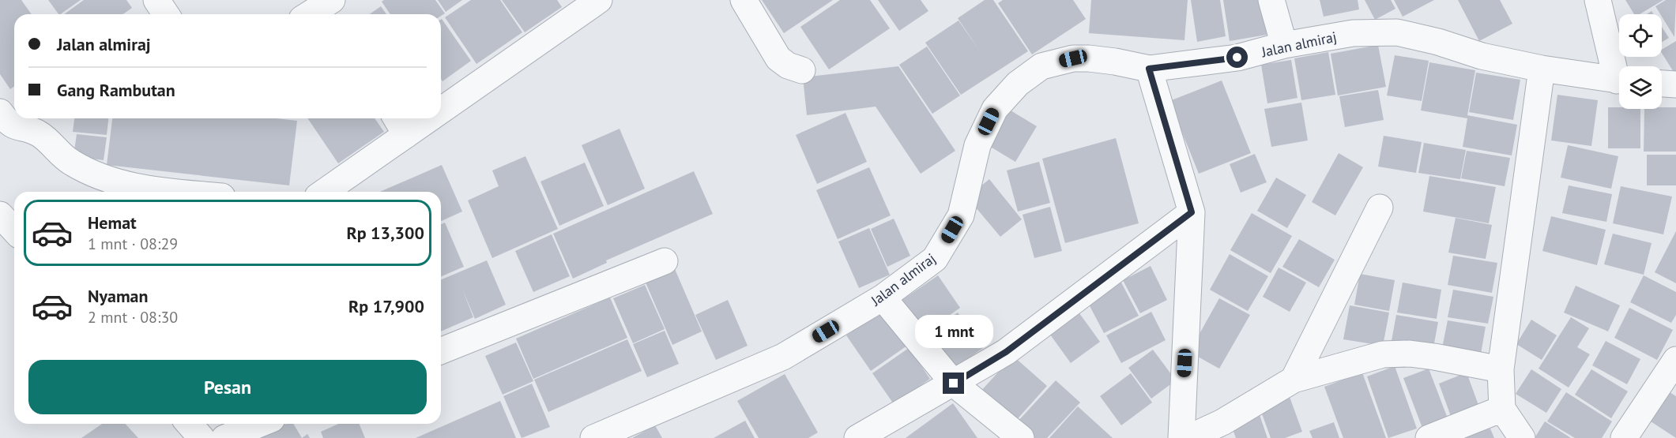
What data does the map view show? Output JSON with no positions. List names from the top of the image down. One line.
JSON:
{"streets":{"street":["Jalan almiraj"]},"page":{"banner":["Jalan almiraj","Gang Rambutan"],"list":[{"name":"Hemat","note":"1 mnt · 08:29","value":"Rp 13,300"},{"name":"Nyaman","note":"2 mnt · 08:30","value":"Rp 17,900"}],"bubble":"1 mnt","buttons":"Pesan"}}
